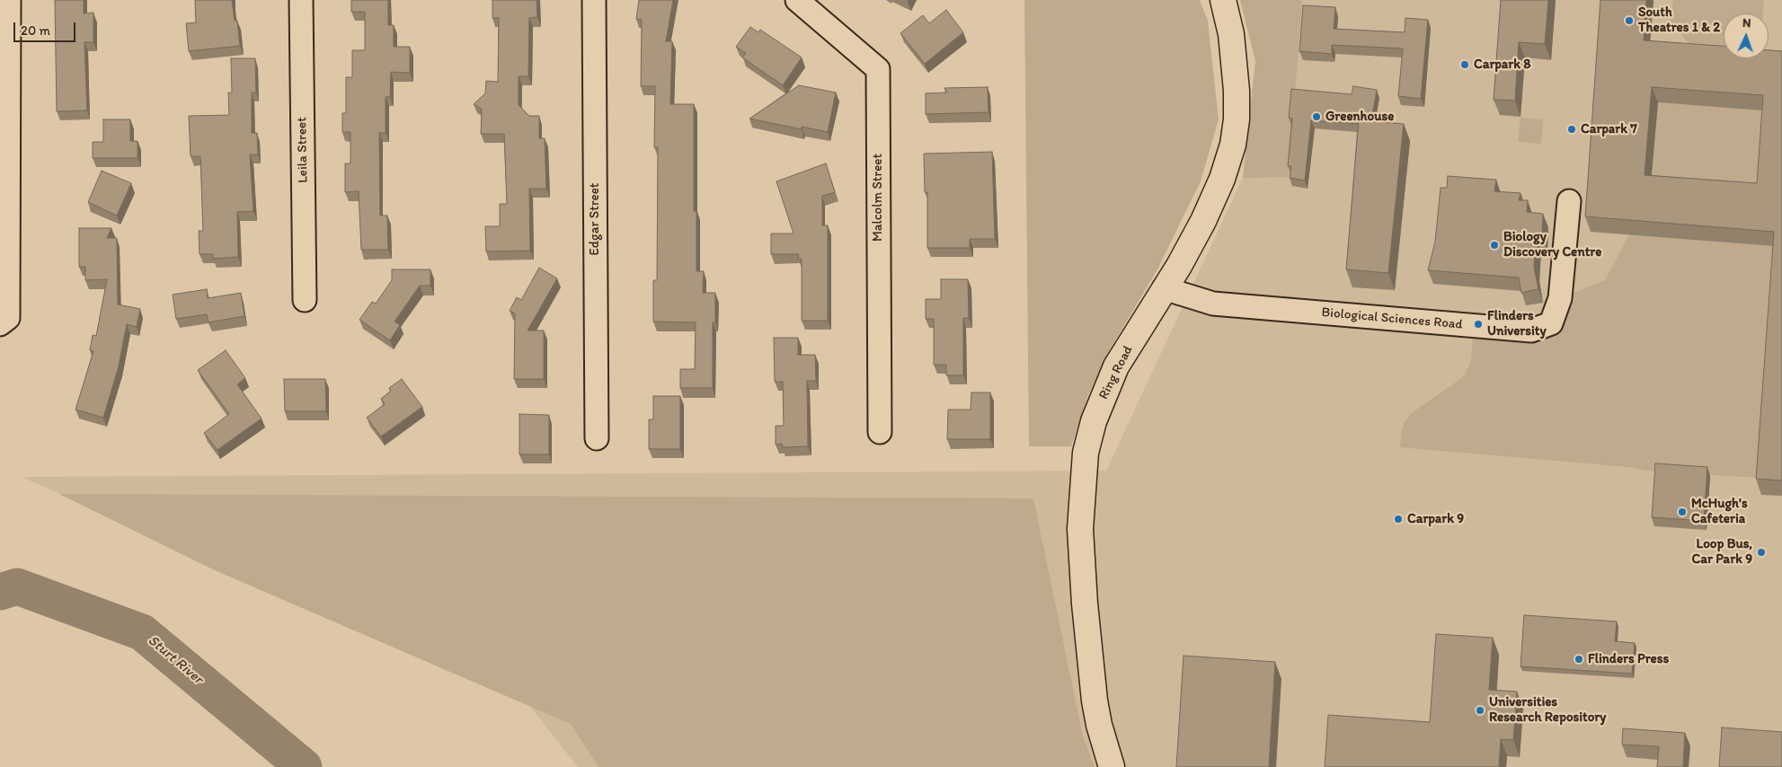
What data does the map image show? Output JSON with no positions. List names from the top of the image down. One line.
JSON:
{"streets":{"street":["Leila Street","Malcolm Street","Edgar Street","Biological Sciences Road","Ring Road"]},"crossings":[["Biological Sciences Road","Ring Road"]],"water":["Sturt River"],"places":["South Theatres 1 & 2","Carpark 8","Greenhouse","Carpark 7","Biology Discovery Centre","Flinders University","McHugh's Cafeteria","Carpark 9","Loop Bus, Car Park 9","Flinders Press","Universities Research Repository"],"scale_bar":"20 m","north":"top"}
